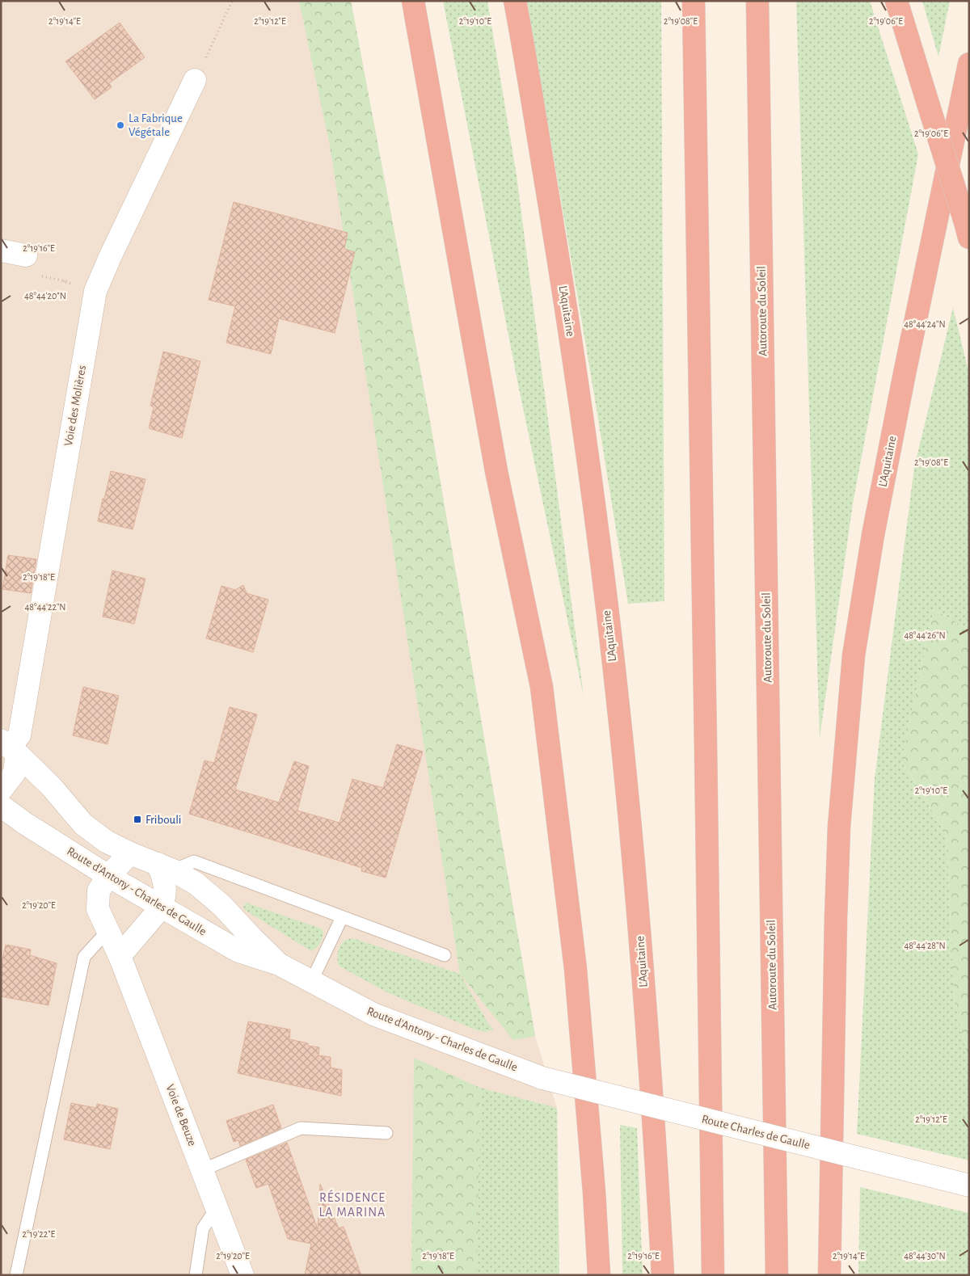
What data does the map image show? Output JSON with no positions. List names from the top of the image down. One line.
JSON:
{"streets":{"highway":["L'Aquitaine","Autoroute du Soleil"],"street":["Voie des Molières","Route d'Antony - Charles de Gaulle","Voie de Beuze","Route Charles de Gaulle"]},"crossings":[["Voie des Molières","Route d'Antony - Charles de Gaulle"],["Route d'Antony - Charles de Gaulle","Voie de Beuze"],["Route d'Antony - Charles de Gaulle","Route Charles de Gaulle"]],"districts":["RÉSIDENCE LA MARINA"],"places":{"other":["La Fabrique Végétale"],"transit":["Fribouli"]},"coordinates":["2°19'14\"E","2°19'12\"E","2°19'10\"E","2°19'08\"E","2°19'06\"E","2°19'16\"E","48°44'20\"N","48°44'24\"N","2°19'18\"E","48°44'22\"N","48°44'26\"N","2°19'20\"E","48°44'28\"N","2°19'22\"E","48°44'30\"N"]}
